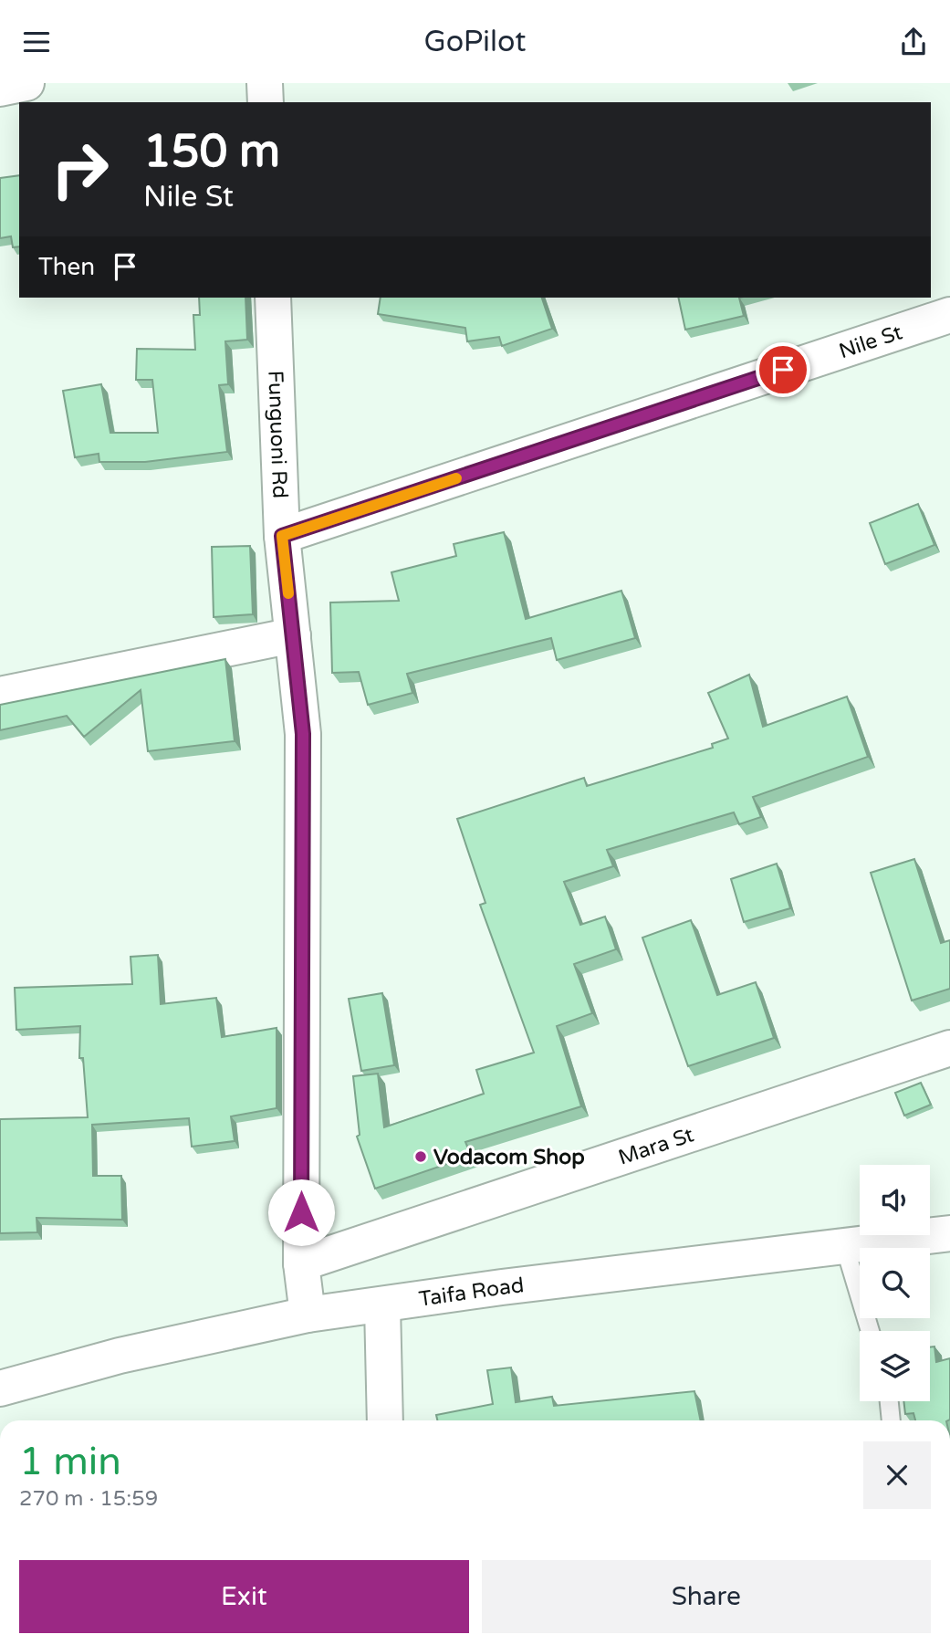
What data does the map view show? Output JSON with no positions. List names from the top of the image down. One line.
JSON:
{"streets":{"main road":["Nile St","Funguoni Rd","Mara St","Taifa Road"]},"crossings":[["Nile St","Funguoni Rd"],["Funguoni Rd","Mara St"]],"places":["Vodacom Shop"],"page":{"header":"GoPilot","turn":["150 m","Nile St"],"then":"Then","heading":["1 min","270 m · 15:59"],"buttons":["Exit","Share"]}}
